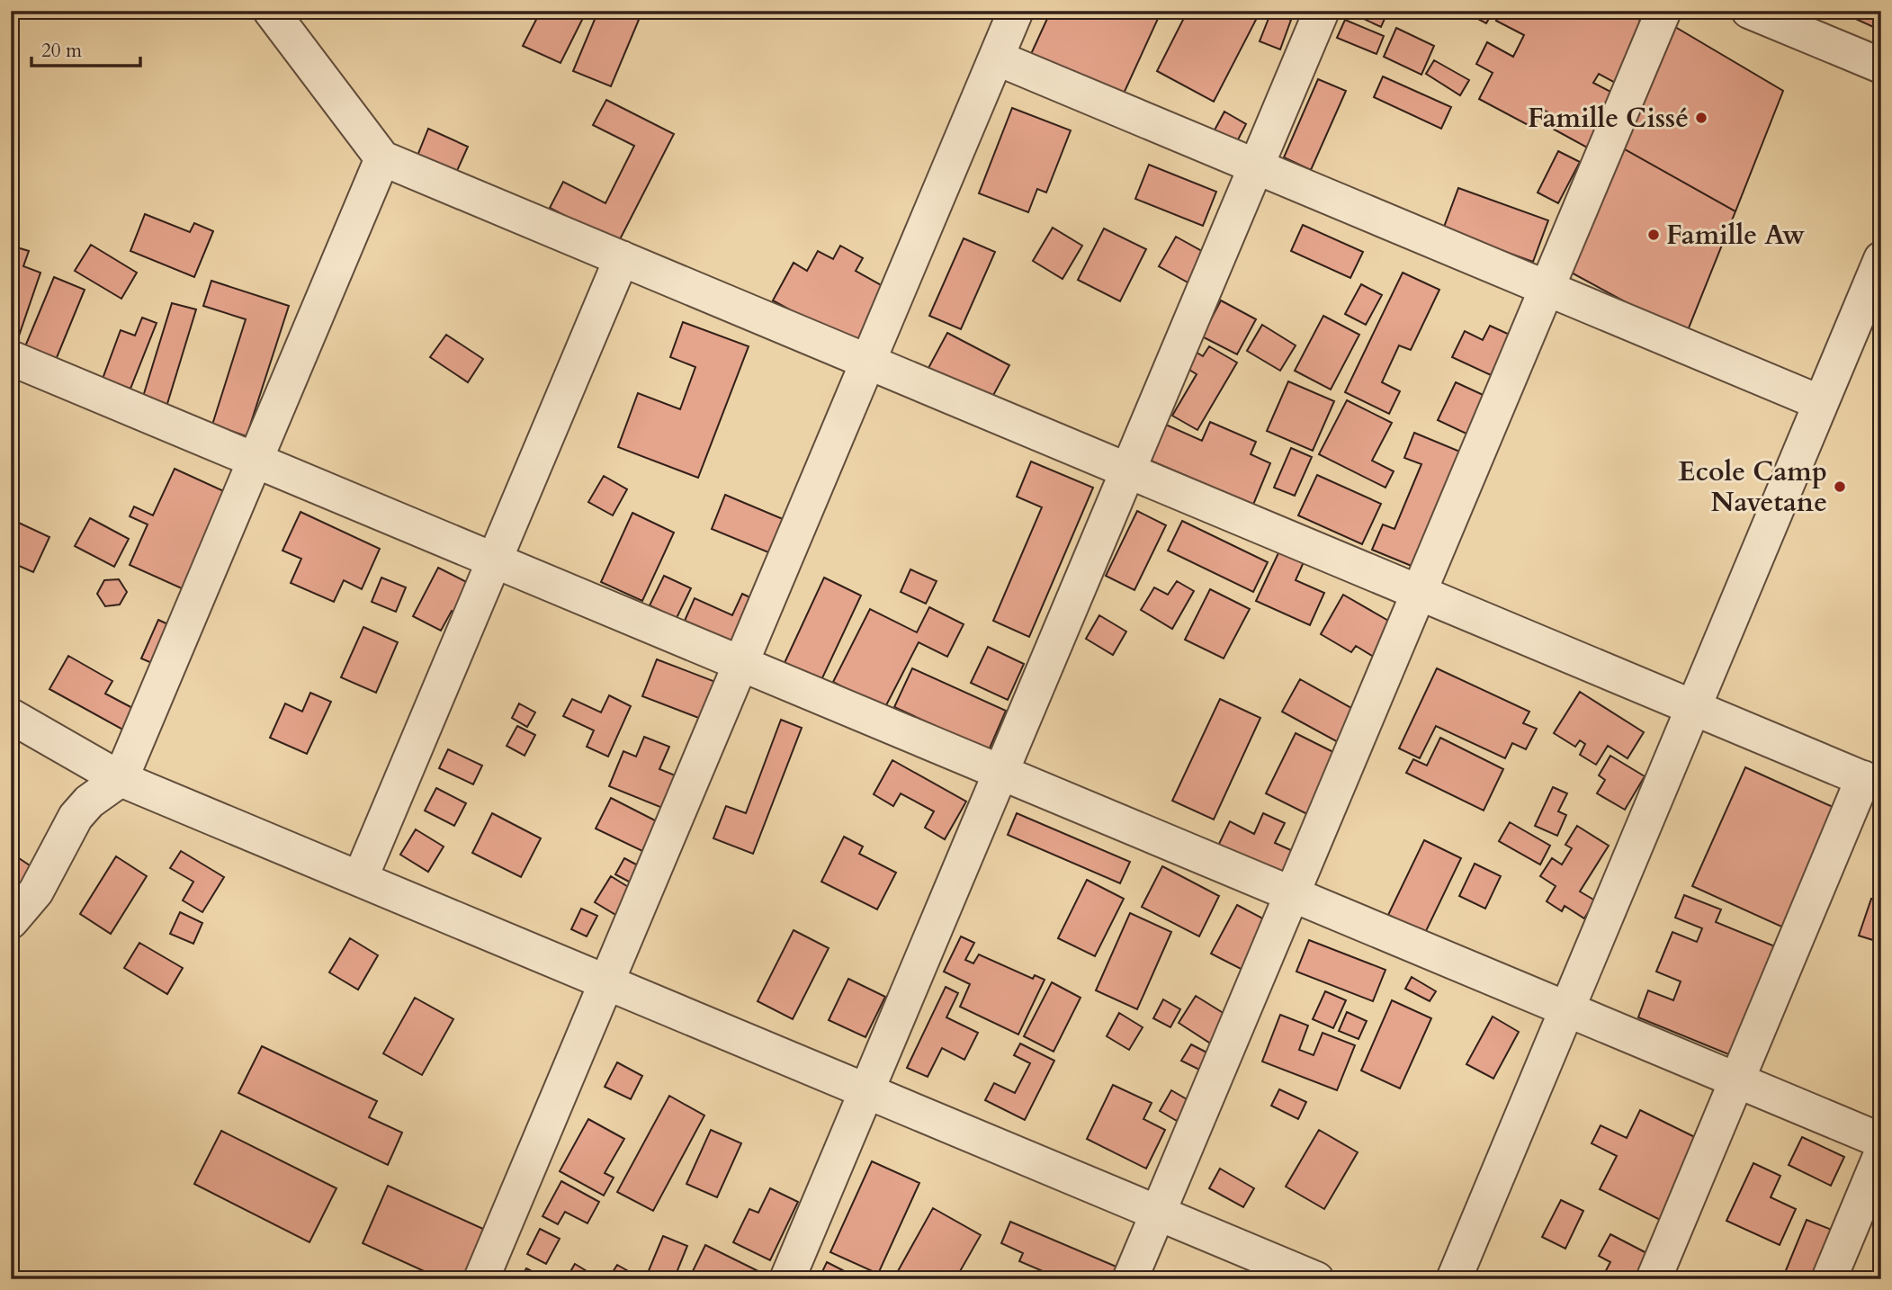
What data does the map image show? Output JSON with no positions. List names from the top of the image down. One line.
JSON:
{"places":["Famille Cissé","Famille Aw","Ecole Camp Navetane"],"scale_bar":"20 m"}
